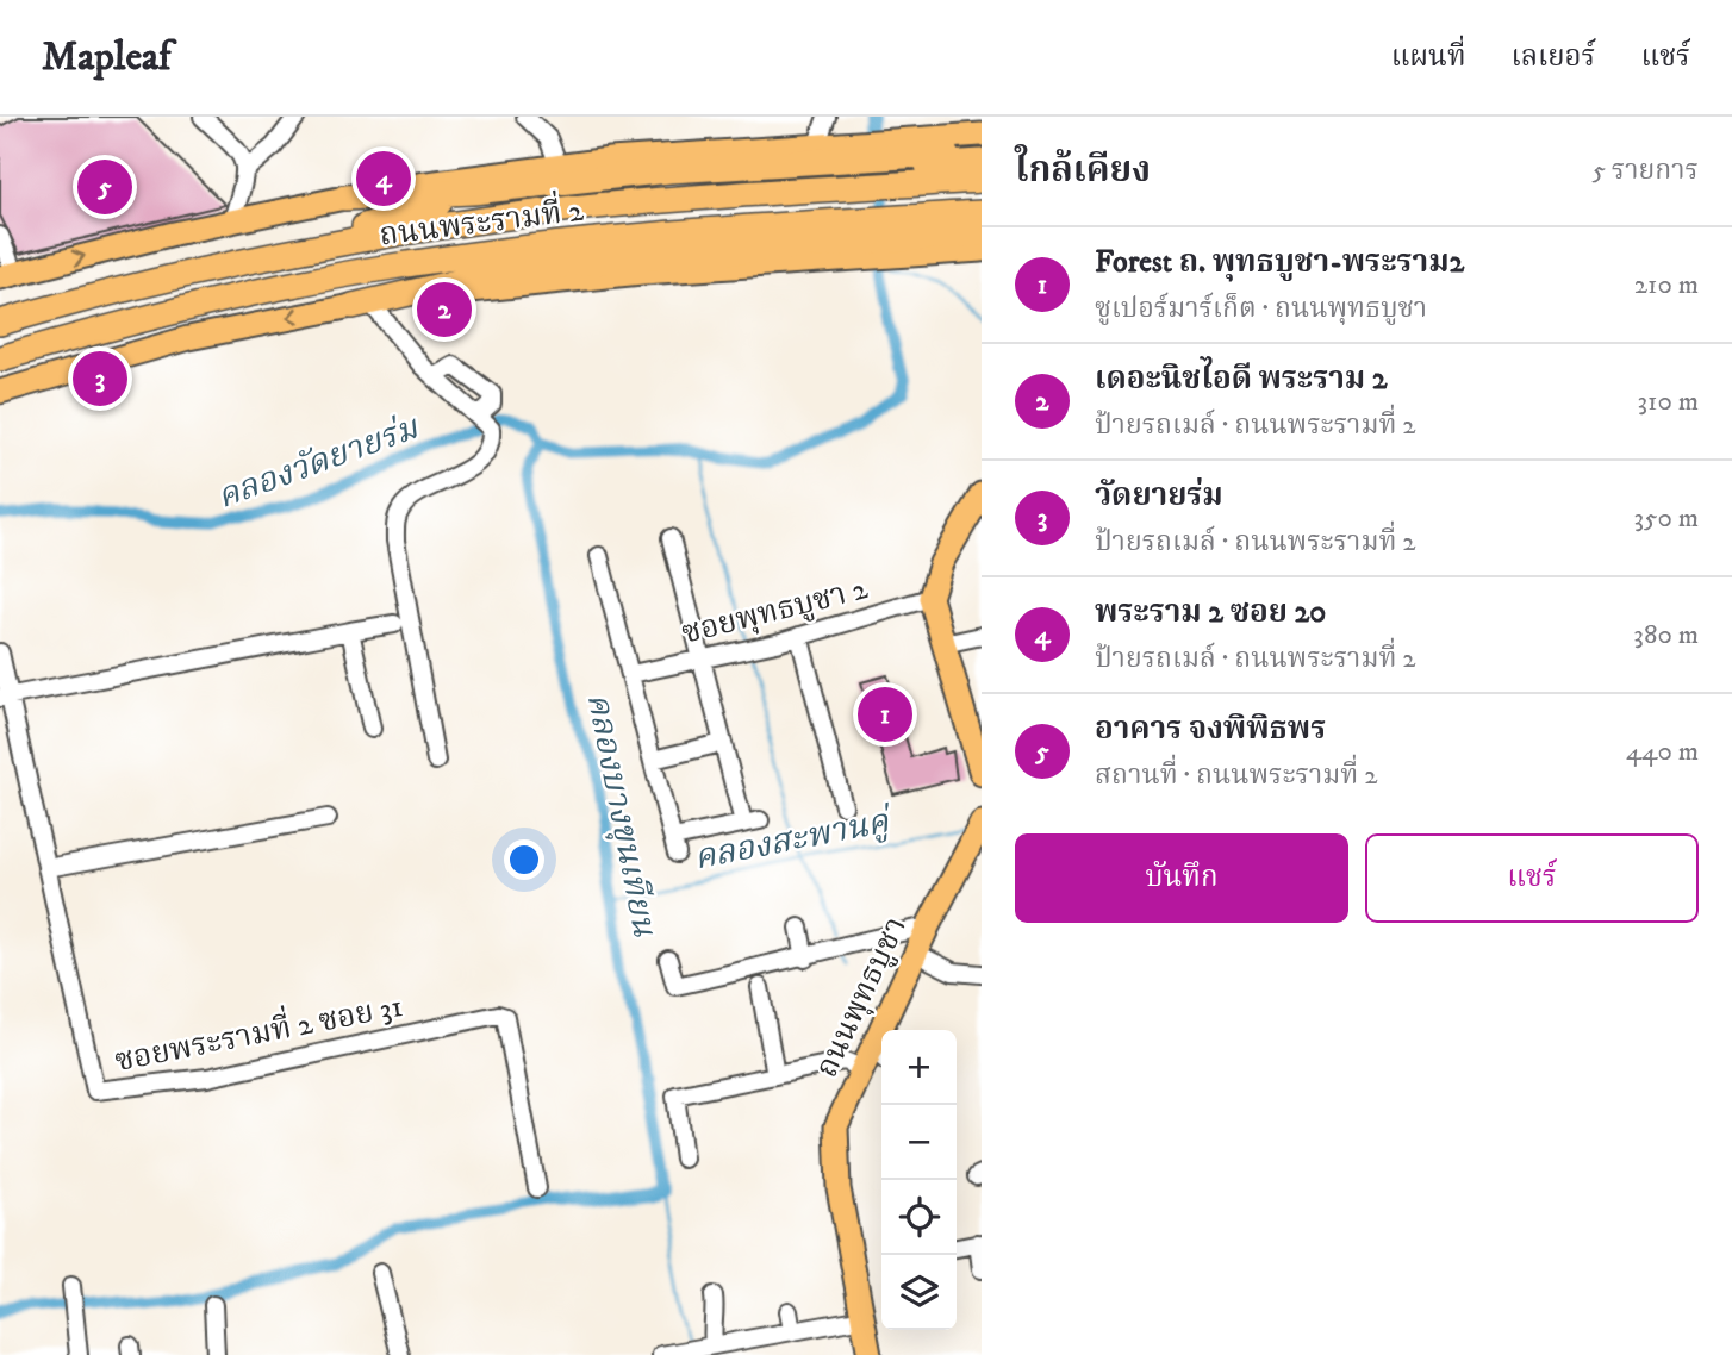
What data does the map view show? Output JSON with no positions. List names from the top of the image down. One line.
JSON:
{"streets":{"highway":["ถนนพระรามที่ 2"],"main road":["ถนนพุทธบูชา"],"street":["ซอยพุทธบูชา 2","ซอยพระรามที่ 2 ซอย 31"]},"water":["คลองวัดยายร่ม","คลองบางขุนเทียน","คลองสะพานคู่"],"page":{"header":"Mapleaf","nav":["แผนที่","เลเยอร์","แชร์"],"heading":["ใกล้เคียง","5 รายการ"],"pins":["4","5","2","3","1"],"list":[{"mark":"1","name":"Forest ถ. พุทธบูชา-พระราม2","note":"ซูเปอร์มาร์เก็ต · ถนนพุทธบูชา","value":"210 m"},{"mark":"2","name":"เดอะนิชไอดี พระราม 2","note":"ป้ายรถเมล์ · ถนนพระรามที่ 2","value":"310 m"},{"mark":"3","name":"วัดยายร่ม","note":"ป้ายรถเมล์ · ถนนพระรามที่ 2","value":"350 m"},{"mark":"4","name":"พระราม 2 ซอย 20","note":"ป้ายรถเมล์ · ถนนพระรามที่ 2","value":"380 m"},{"mark":"5","name":"อาคาร จงพิพิธพร","note":"สถานที่ · ถนนพระรามที่ 2","value":"440 m"}],"buttons":["บันทึก","แชร์"],"map_buttons":["+","−"]}}
